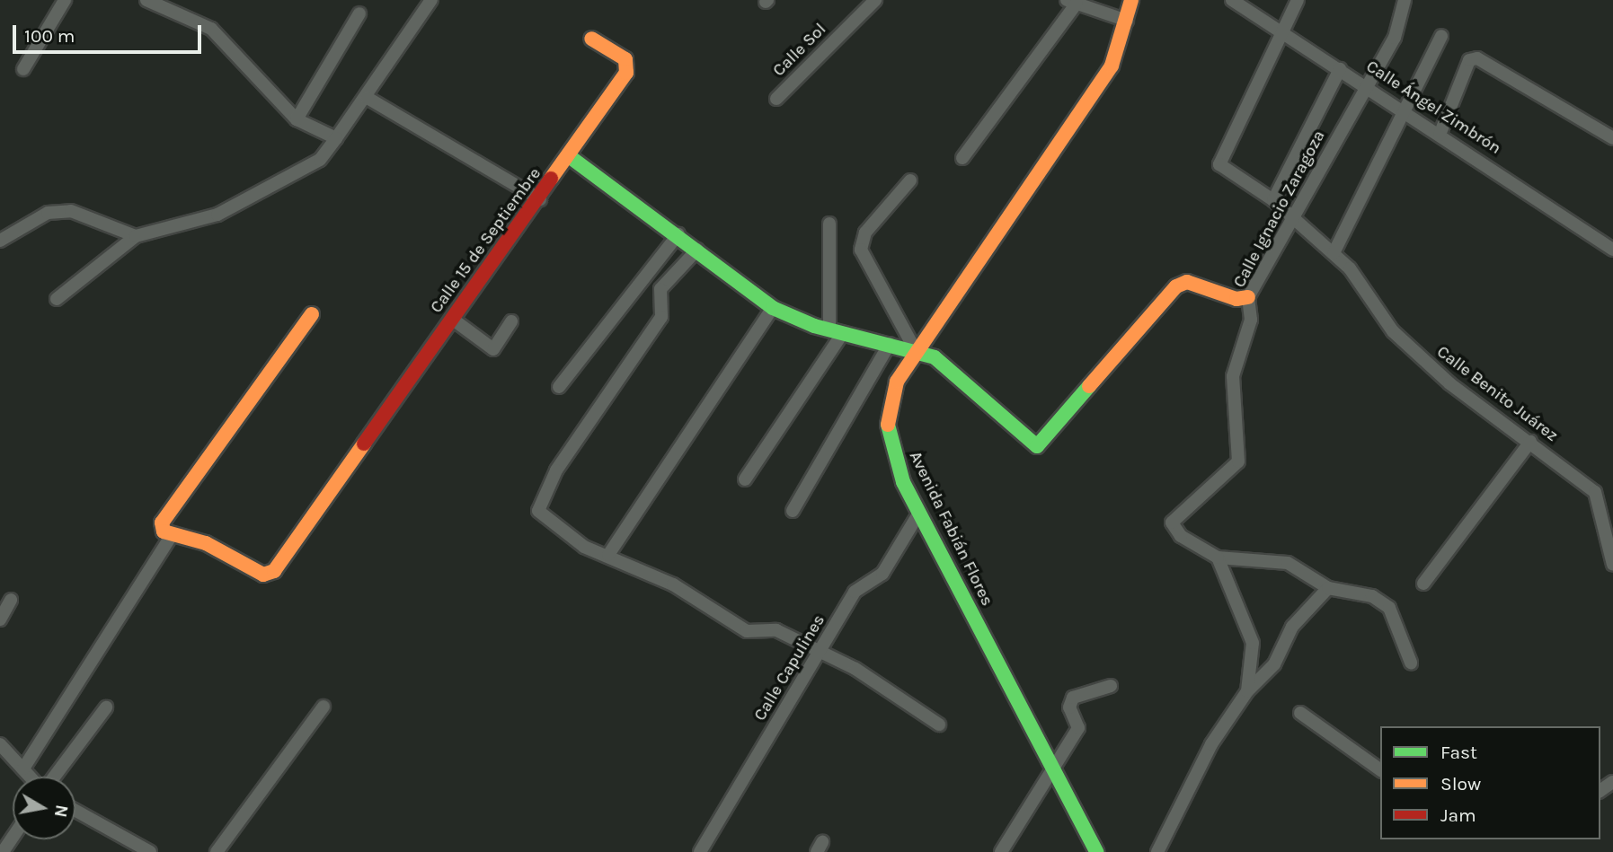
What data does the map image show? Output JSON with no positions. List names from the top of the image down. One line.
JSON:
{"streets":{"street":["Calle Sol","Calle Ángel Zimbrón","Calle Ignacio Zaragoza","Calle 15 de Septiembre","Calle Benito Juárez","Avenida Fabián Flores","Calle Capulines"]},"crossings":[["Calle Ángel Zimbrón","Calle Ignacio Zaragoza"],["Calle Ángel Zimbrón","Calle Benito Juárez"],["Calle Ignacio Zaragoza","Calle Benito Juárez"],["Avenida Fabián Flores","Calle Capulines"]],"legend":["Fast","Slow","Jam"],"scale_bar":"100 m","north":"right"}
